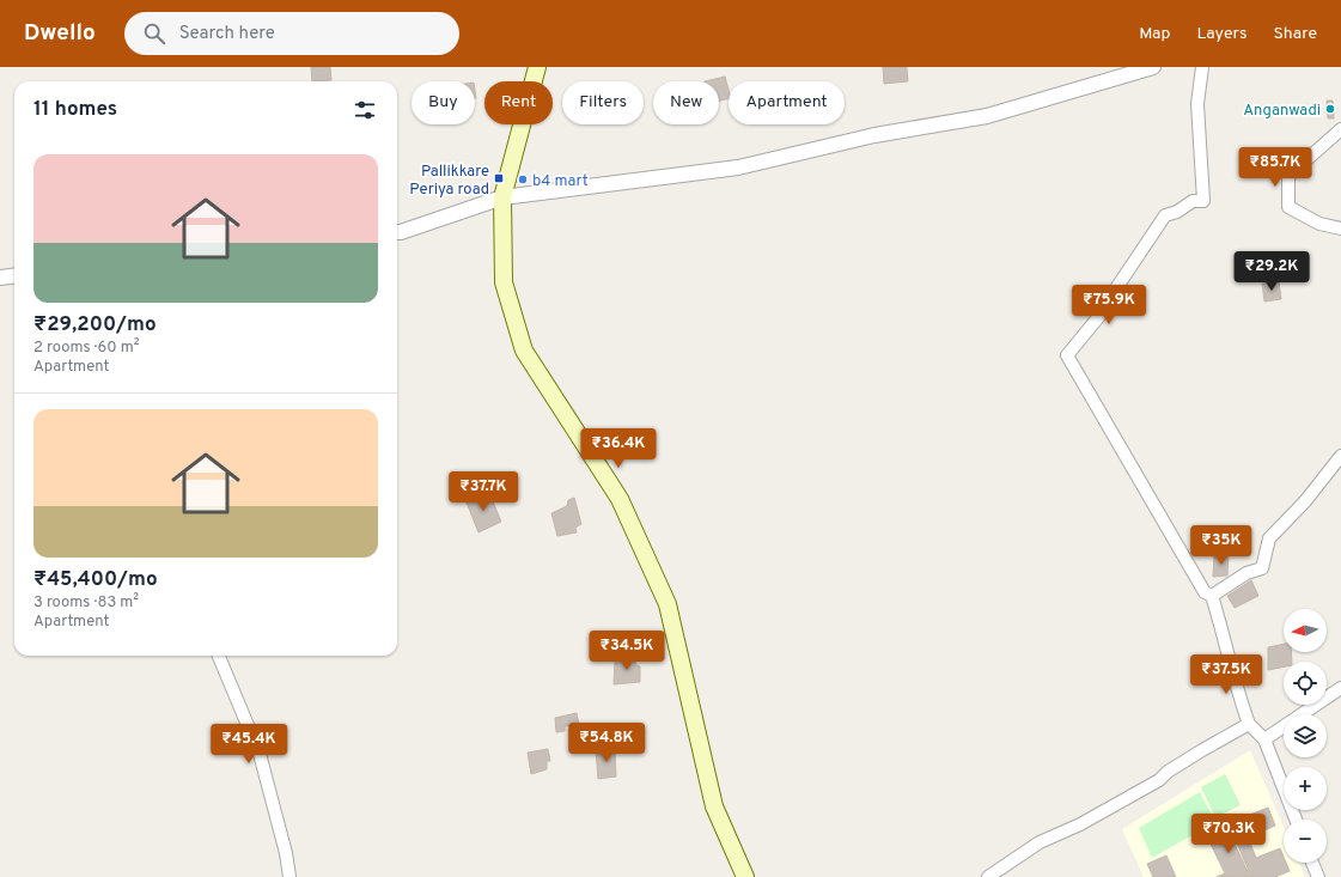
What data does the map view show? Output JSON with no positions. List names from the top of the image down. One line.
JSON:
{"places":{"other":["Anganwadi","b4 mart"],"transit":["Pallikkare Periya road"]},"north":"left","page":{"header":"Dwello","search":"Search here","nav":["Map","Layers","Share"],"chip":["Buy","Rent","Filters","New","Apartment"],"heading":"11 homes","list":[{"name":"₹29,200/mo","note":"2 rooms · 60 m² · Apartment"},{"name":"₹45,400/mo","note":"3 rooms · 83 m² · Apartment"}],"price":["₹85.7K","₹29.2K","₹75.9K","₹36.4K","₹37.7K","₹35K","₹34.5K","₹37.5K","₹54.8K","₹45.4K","₹70.3K"],"map_buttons":["+","−"]}}
